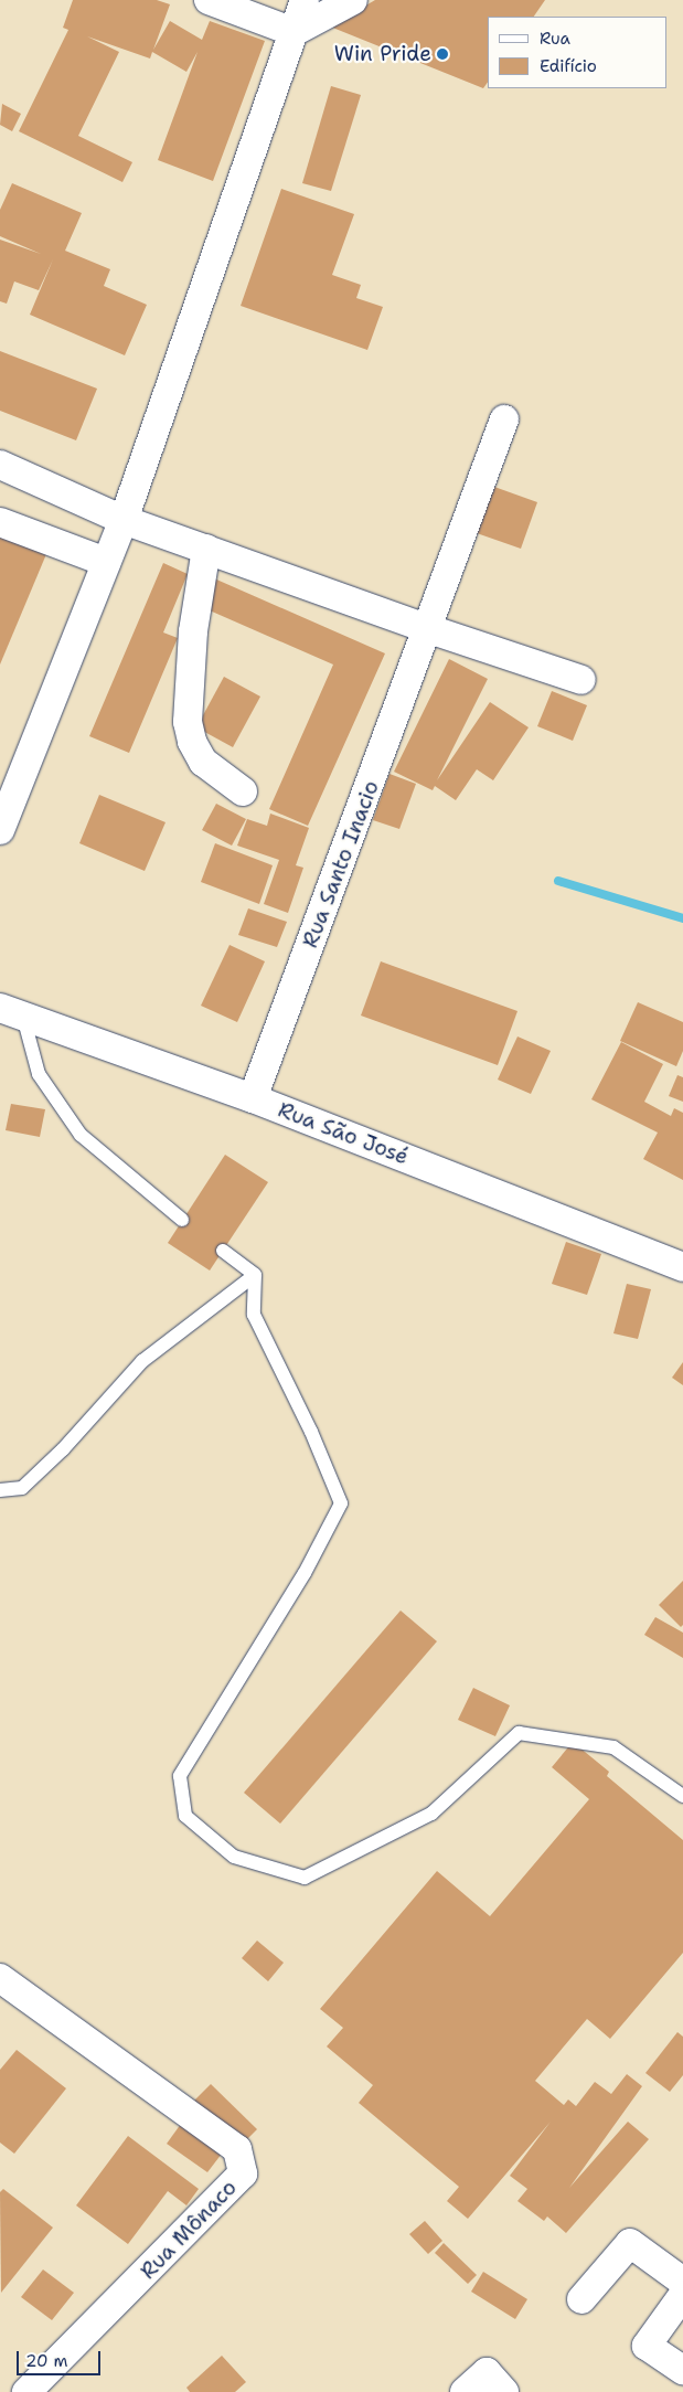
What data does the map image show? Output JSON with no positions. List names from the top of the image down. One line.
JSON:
{"streets":{"street":["Rua Santo Inacio","Rua São José","Rua Mônaco"]},"crossings":[["Rua Santo Inacio","Rua São José"]],"places":["Win Pride"],"legend":["Rua","Edifício"],"scale_bar":"20 m"}
